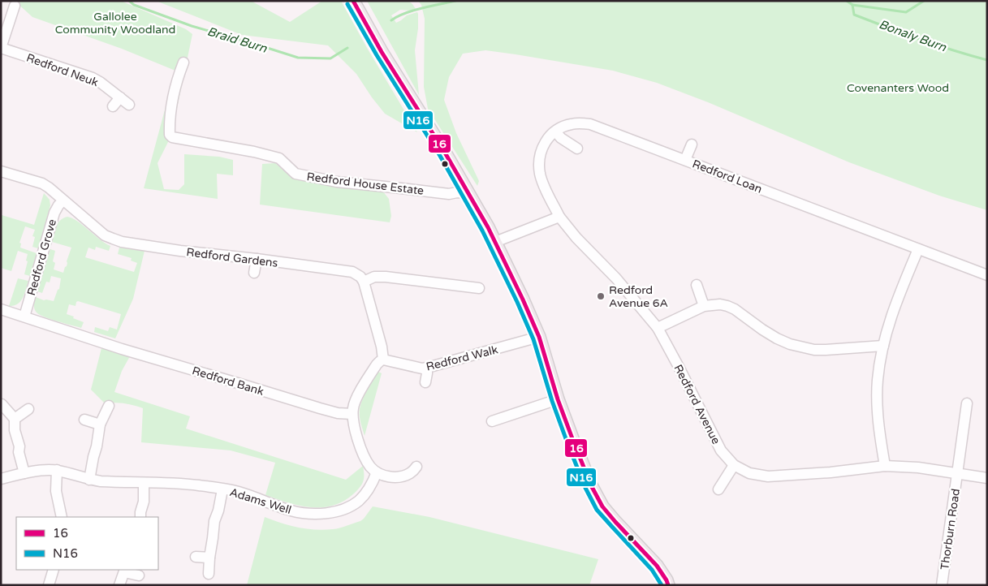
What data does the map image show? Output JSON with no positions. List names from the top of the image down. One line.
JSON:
{"streets":{"street":["Redford Neuk","Redford Loan","Redford House Estate","Redford Grove","Redford Gardens","Redford Walk","Redford Bank","Redford Avenue","Adams Well","Thorburn Road"]},"crossings":[["Redford Loan","Redford Avenue"],["Redford Grove","Redford Gardens"],["Redford Grove","Redford Bank"],["Redford Avenue","Thorburn Road"]],"water":["Bonaly Burn","Braid Burn"],"parks":["Gallolee Community Woodland","Covenanters Wood"],"places":["Redford Avenue 6A"],"lines":["transit line 16","transit line N16"],"legend":["16","N16"]}
